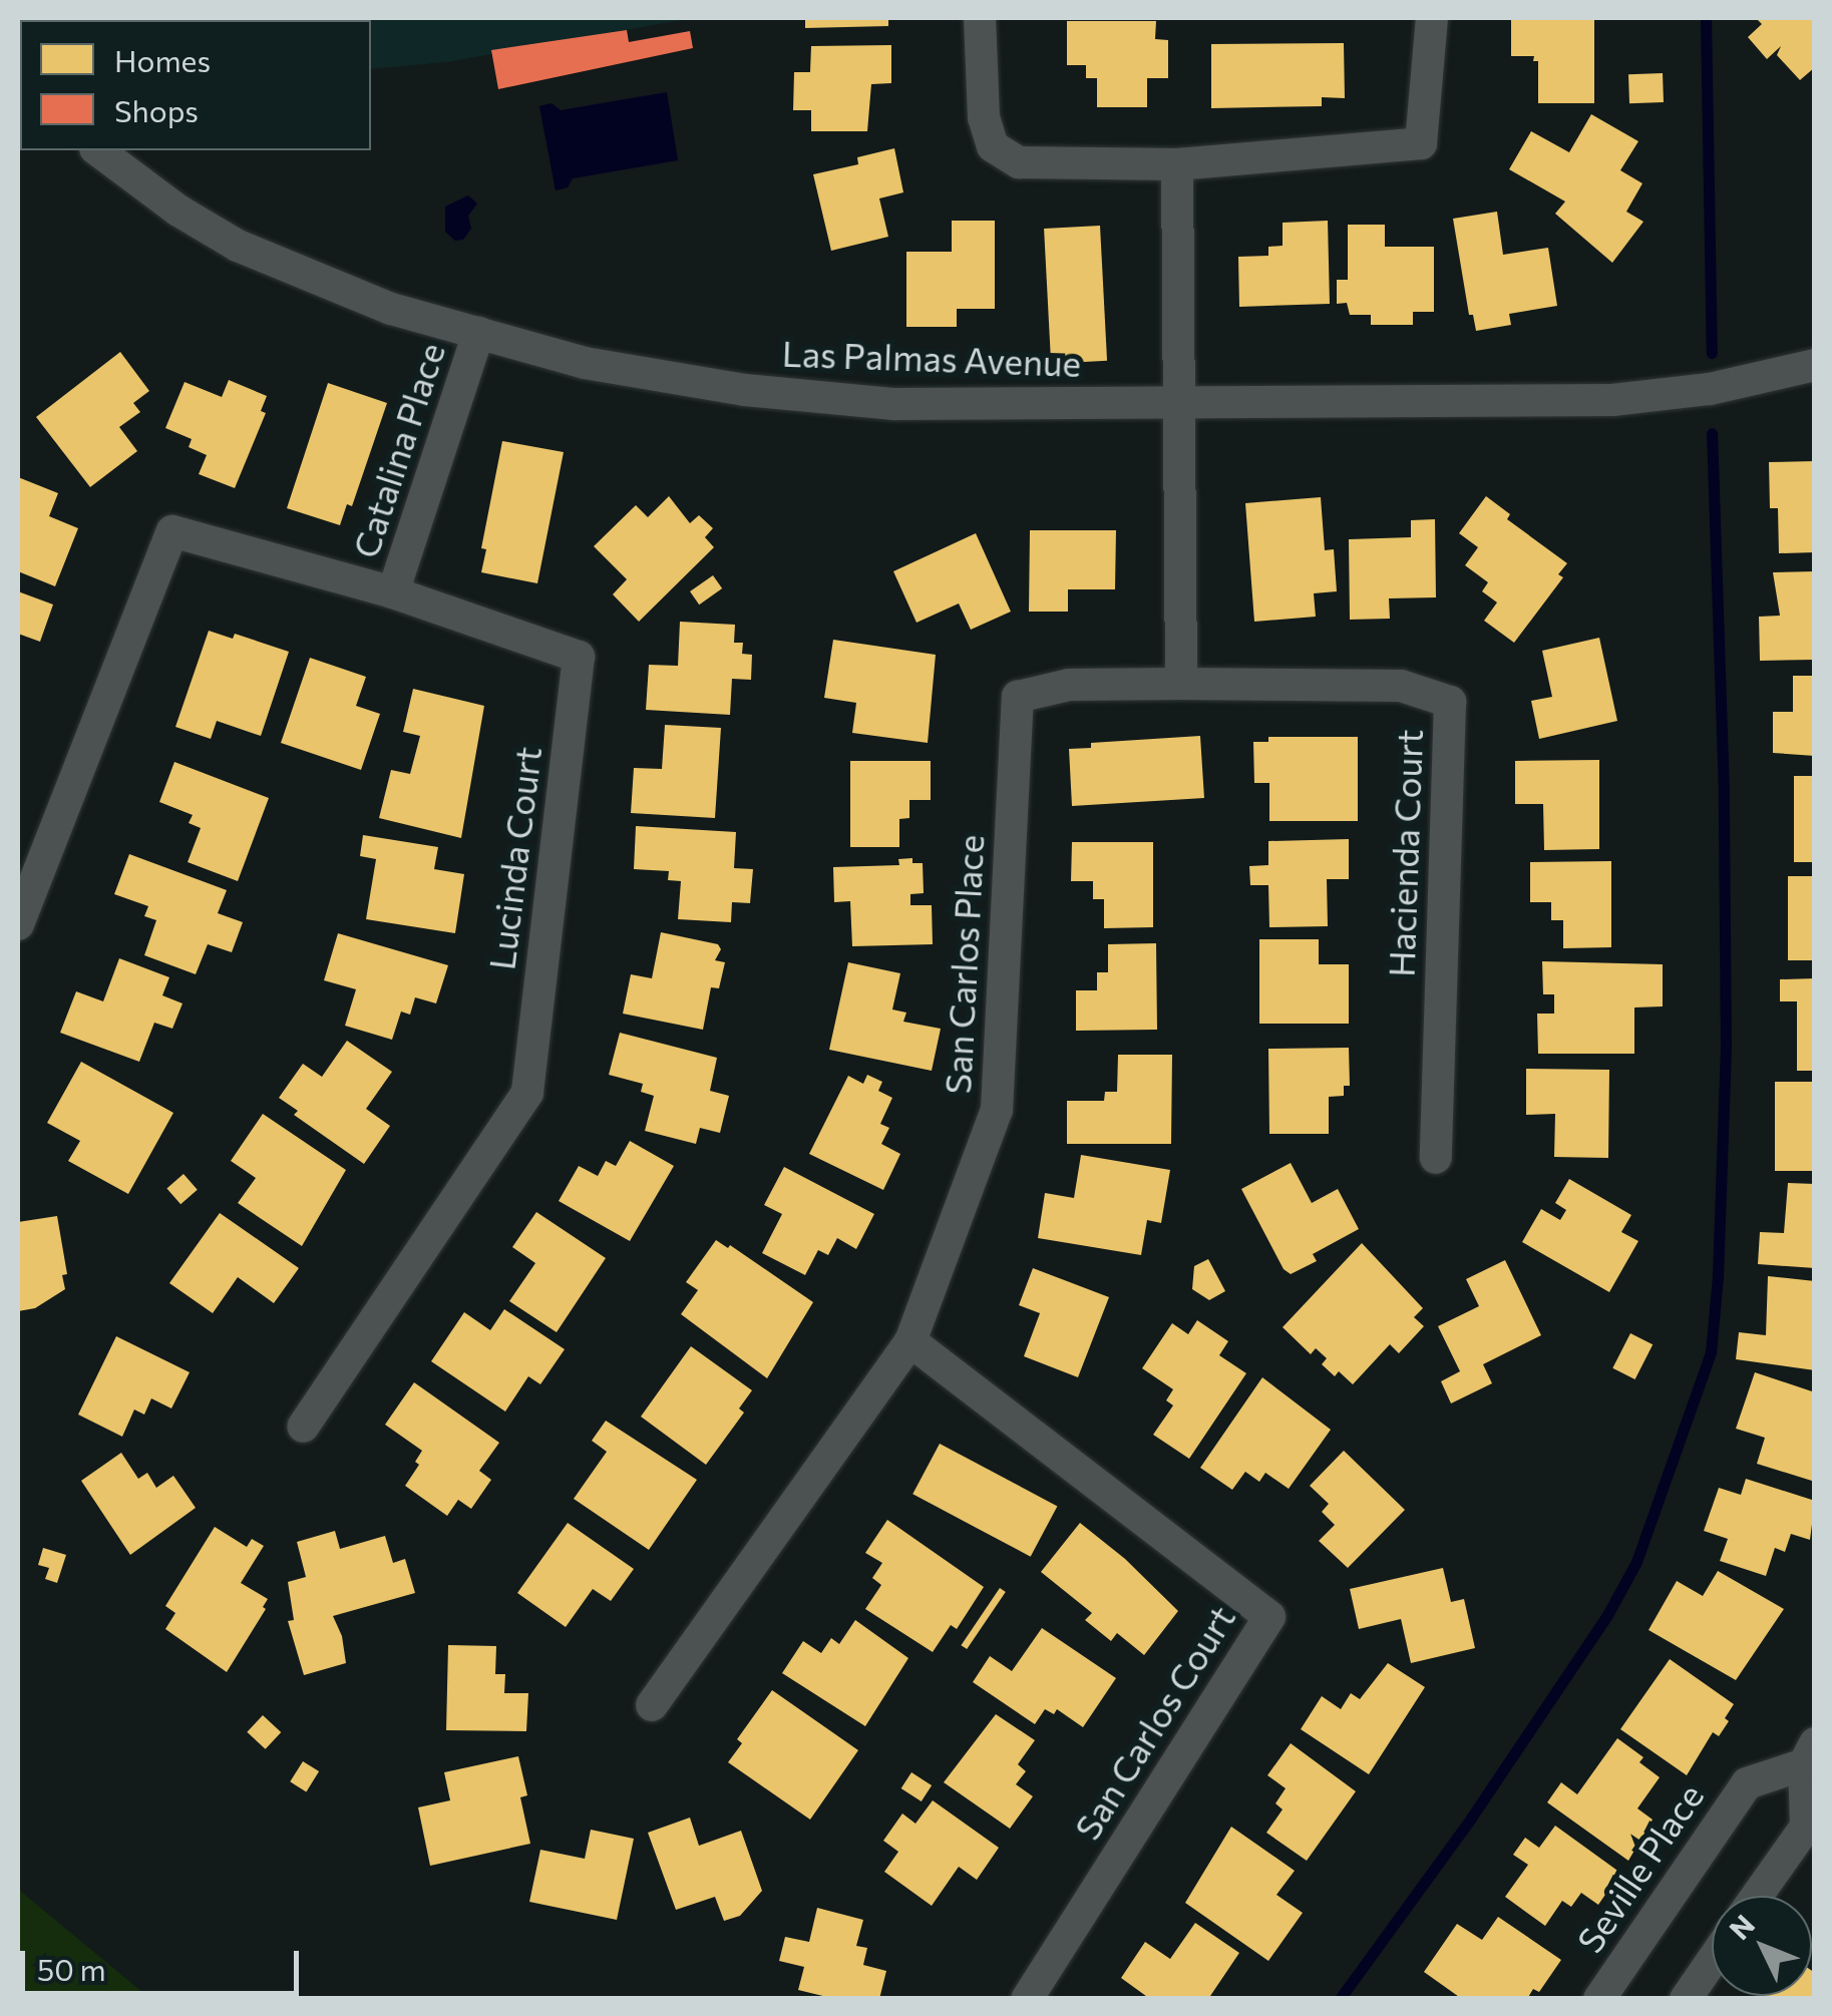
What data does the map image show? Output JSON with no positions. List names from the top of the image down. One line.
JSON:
{"streets":{"street":["Las Palmas Avenue","Catalina Place","Hacienda Court","Lucinda Court","San Carlos Place","San Carlos Court","Seville Place"]},"crossings":[["Las Palmas Avenue","Catalina Place"],["Catalina Place","Lucinda Court"],["Hacienda Court","San Carlos Place"],["San Carlos Place","San Carlos Court"]],"legend":["Homes","Shops"],"scale_bar":"50 m","north":"top left"}
